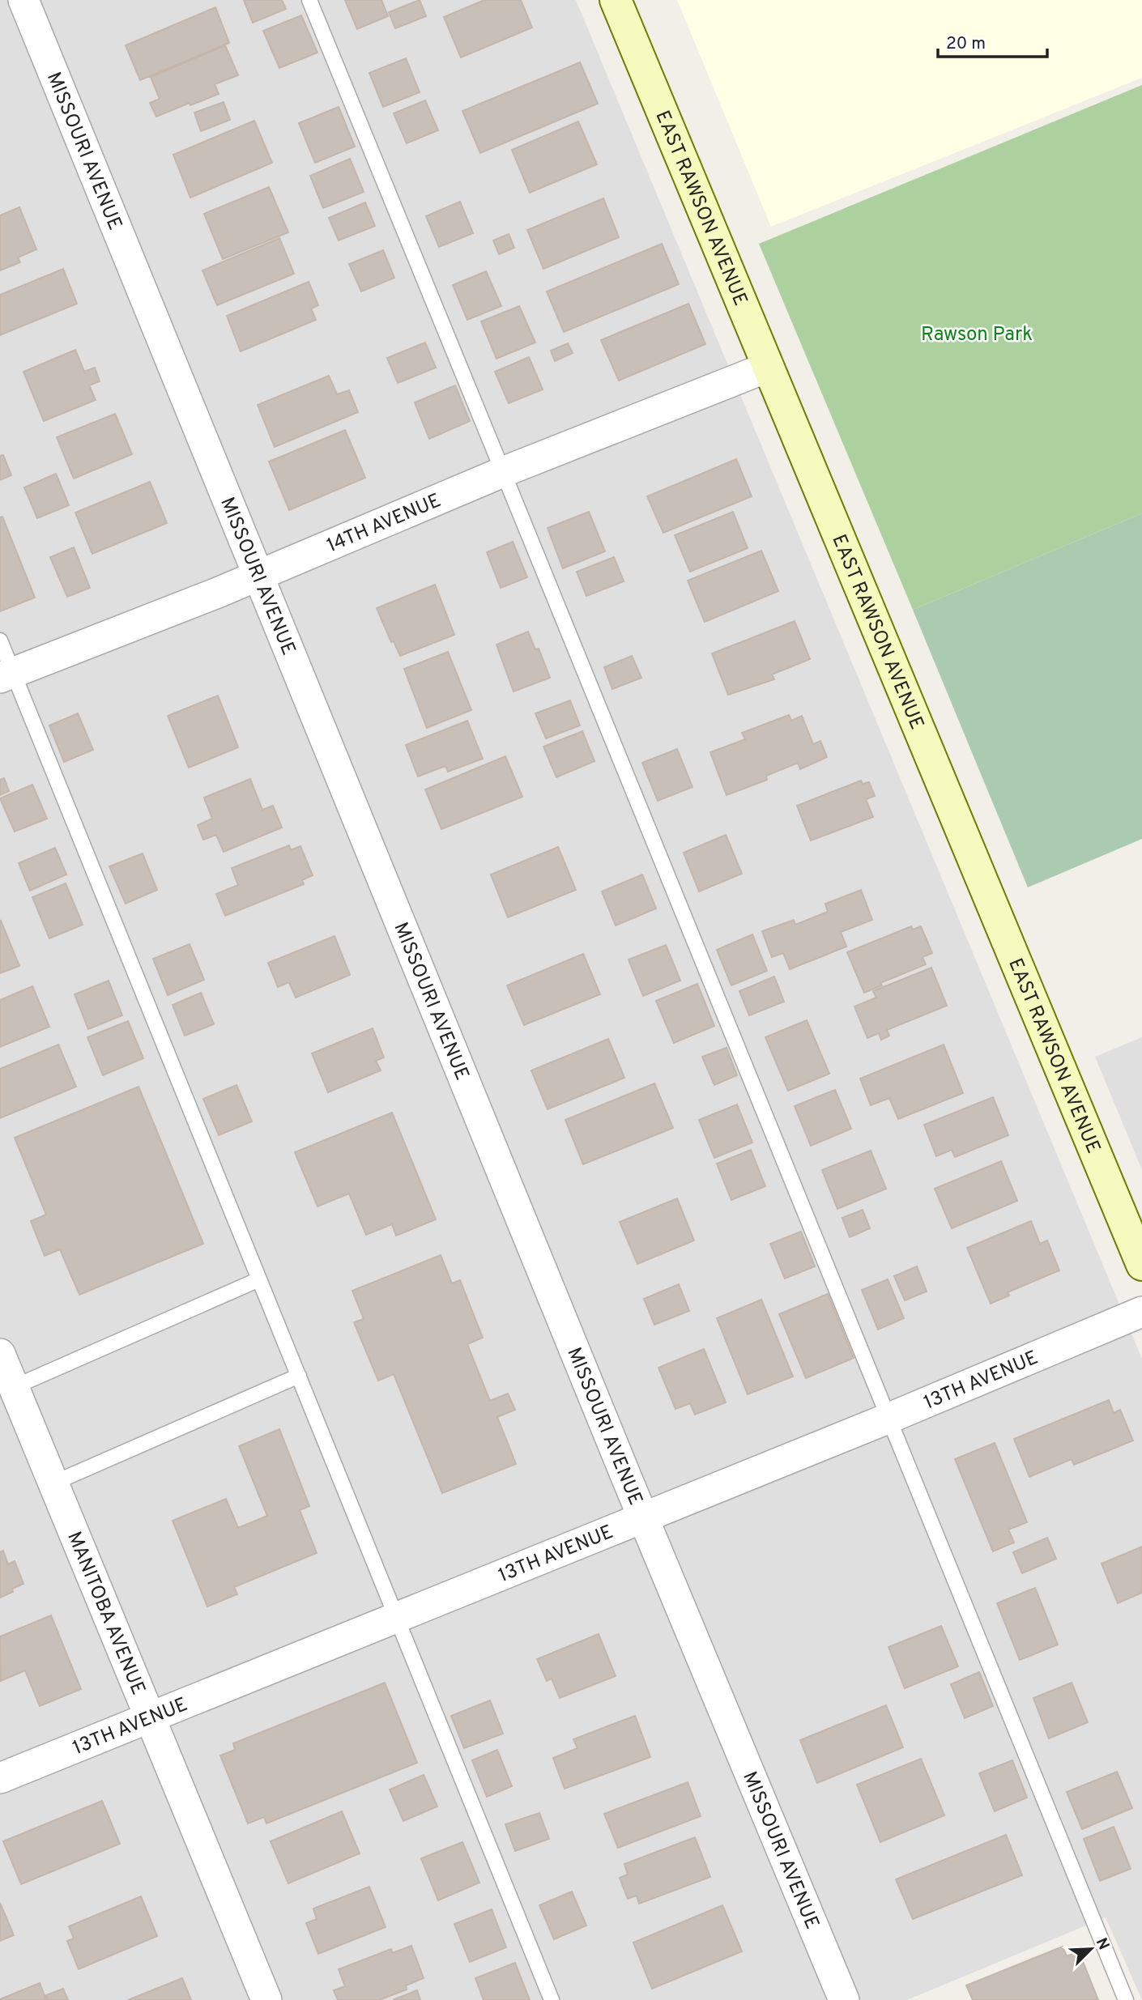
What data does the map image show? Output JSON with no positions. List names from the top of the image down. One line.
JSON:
{"streets":{"main road":["EAST RAWSON AVENUE"],"street":["MISSOURI AVENUE","14TH AVENUE","13TH AVENUE","MANITOBA AVENUE"]},"crossings":[["MISSOURI AVENUE","14TH AVENUE"],["MISSOURI AVENUE","13TH AVENUE"],["EAST RAWSON AVENUE","14TH AVENUE"],["13TH AVENUE","MANITOBA AVENUE"]],"parks":["Rawson Park"],"scale_bar":"20 m","north":"top right"}
